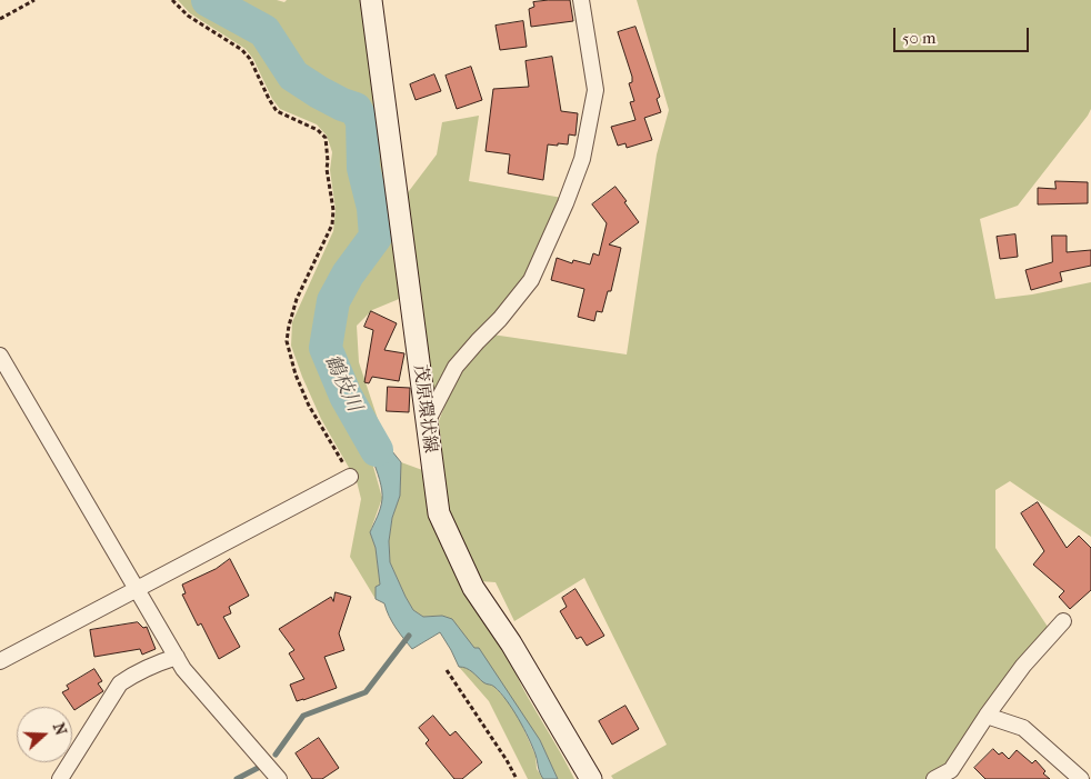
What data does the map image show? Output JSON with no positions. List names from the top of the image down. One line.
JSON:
{"streets":{"main road":["茂原環状線"]},"water":["鶴枝川"],"scale_bar":"50 m","north":"right"}
